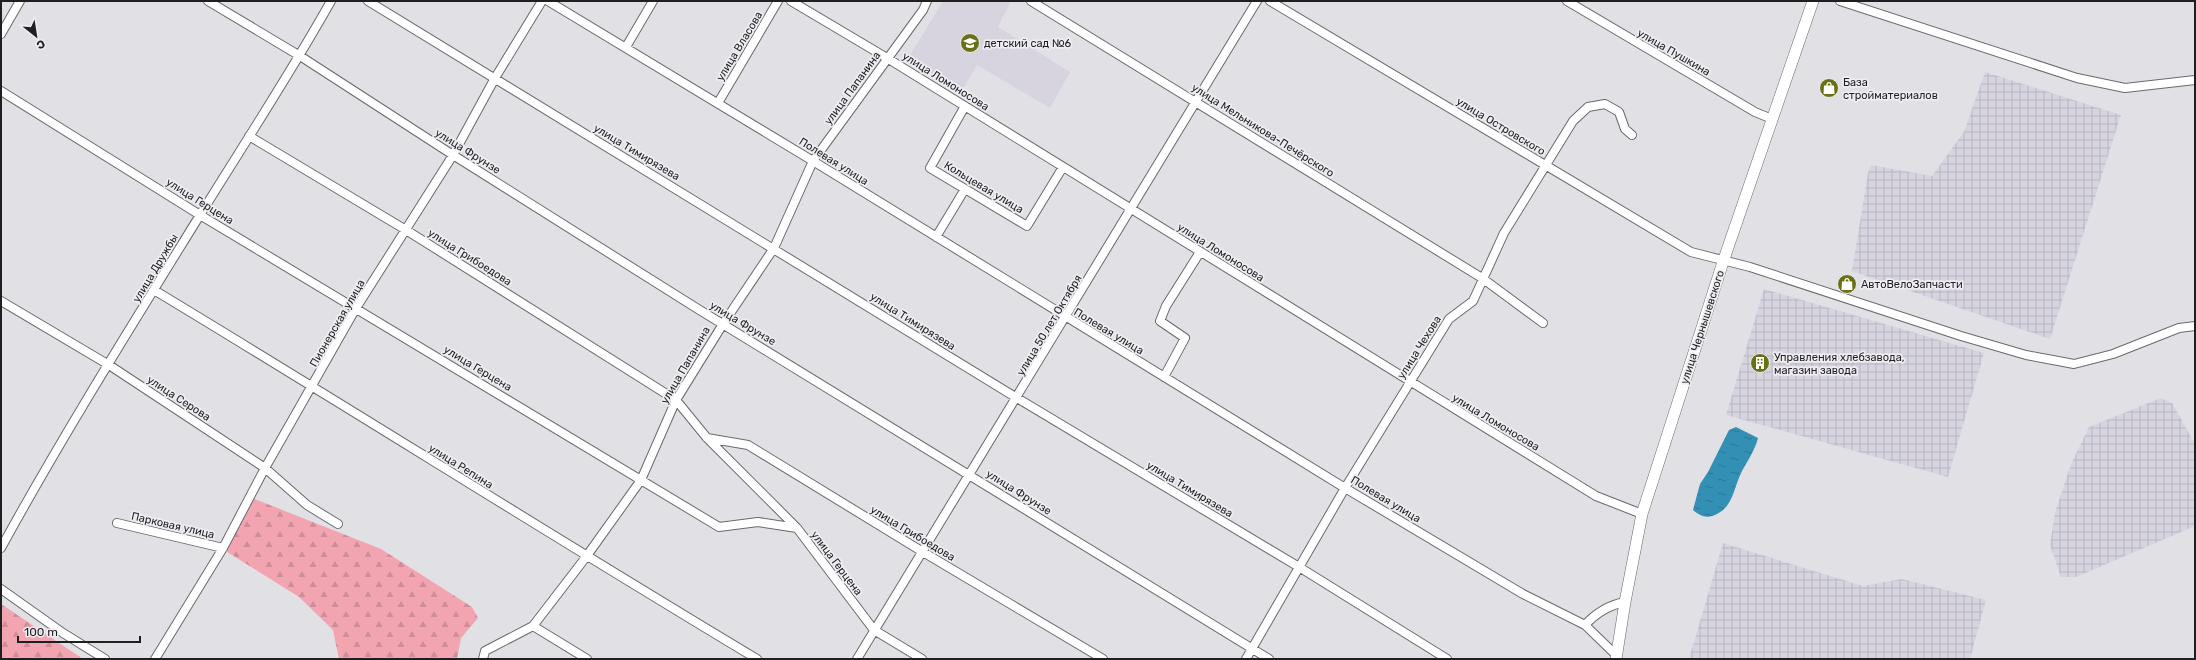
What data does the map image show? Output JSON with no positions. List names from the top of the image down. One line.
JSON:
{"streets":{"main road":["улица Чернышевского"],"street":["улица Власова","улица Пушкина","улица Ломоносова","улица Папанина","улица Островского","улица Мельникова-Печёрского","улица Фрунзе","улица Тимирязева","Полевая улица","Кольцевая улица","улица Герцена","улица Грибоедова","улица Дружбы","Пионерская улица","улица 50 лет Октября","улица Чехова","улица Серова","улица Репина","Парковая улица"]},"crossings":[["улица Власова","Полевая улица"],["улица Пушкина","улица Чернышевского"],["улица Ломоносова","улица Папанина"],["улица Ломоносова","Кольцевая улица"],["улица Ломоносова","улица 50 лет Октября"],["улица Ломоносова","улица Чернышевского"],["улица Ломоносова","улица Чехова"],["улица Папанина","улица Фрунзе"],["улица Папанина","улица Тимирязева"],["улица Папанина","Полевая улица"],["улица Папанина","улица Герцена"],["улица Папанина","улица Грибоедова"],["улица Папанина","улица Репина"],["улица Островского","улица Чернышевского"],["улица Островского","улица Чехова"],["улица Мельникова-Печёрского","улица 50 лет Октября"],["улица Мельникова-Печёрского","улица Чехова"],["улица Фрунзе","улица Дружбы"],["улица Фрунзе","Пионерская улица"],["улица Фрунзе","улица 50 лет Октября"],["улица Фрунзе","улица Чехова"],["улица Тимирязева","Пионерская улица"],["улица Тимирязева","улица 50 лет Октября"],["улица Тимирязева","улица Чехова"],["Полевая улица","улица 50 лет Октября"],["Полевая улица","улица Чернышевского"],["Полевая улица","улица Чехова"],["улица Герцена","улица Грибоедова"],["улица Герцена","улица Дружбы"],["улица Герцена","Пионерская улица"],["улица Герцена","улица 50 лет Октября"],["улица Грибоедова","улица Дружбы"],["улица Грибоедова","Пионерская улица"],["улица Грибоедова","улица 50 лет Октября"],["улица Дружбы","улица Серова"],["улица Дружбы","улица Репина"],["Пионерская улица","улица Серова"],["Пионерская улица","улица Репина"],["Пионерская улица","Парковая улица"]],"places":{"school or university":["детский сад №6"],"shop":["База стройматериалов","АвтоВелоЗапчасти"],"building":["Управления хлебзавода, магазин завода"]},"scale_bar":"100 m","north":"bottom right"}
